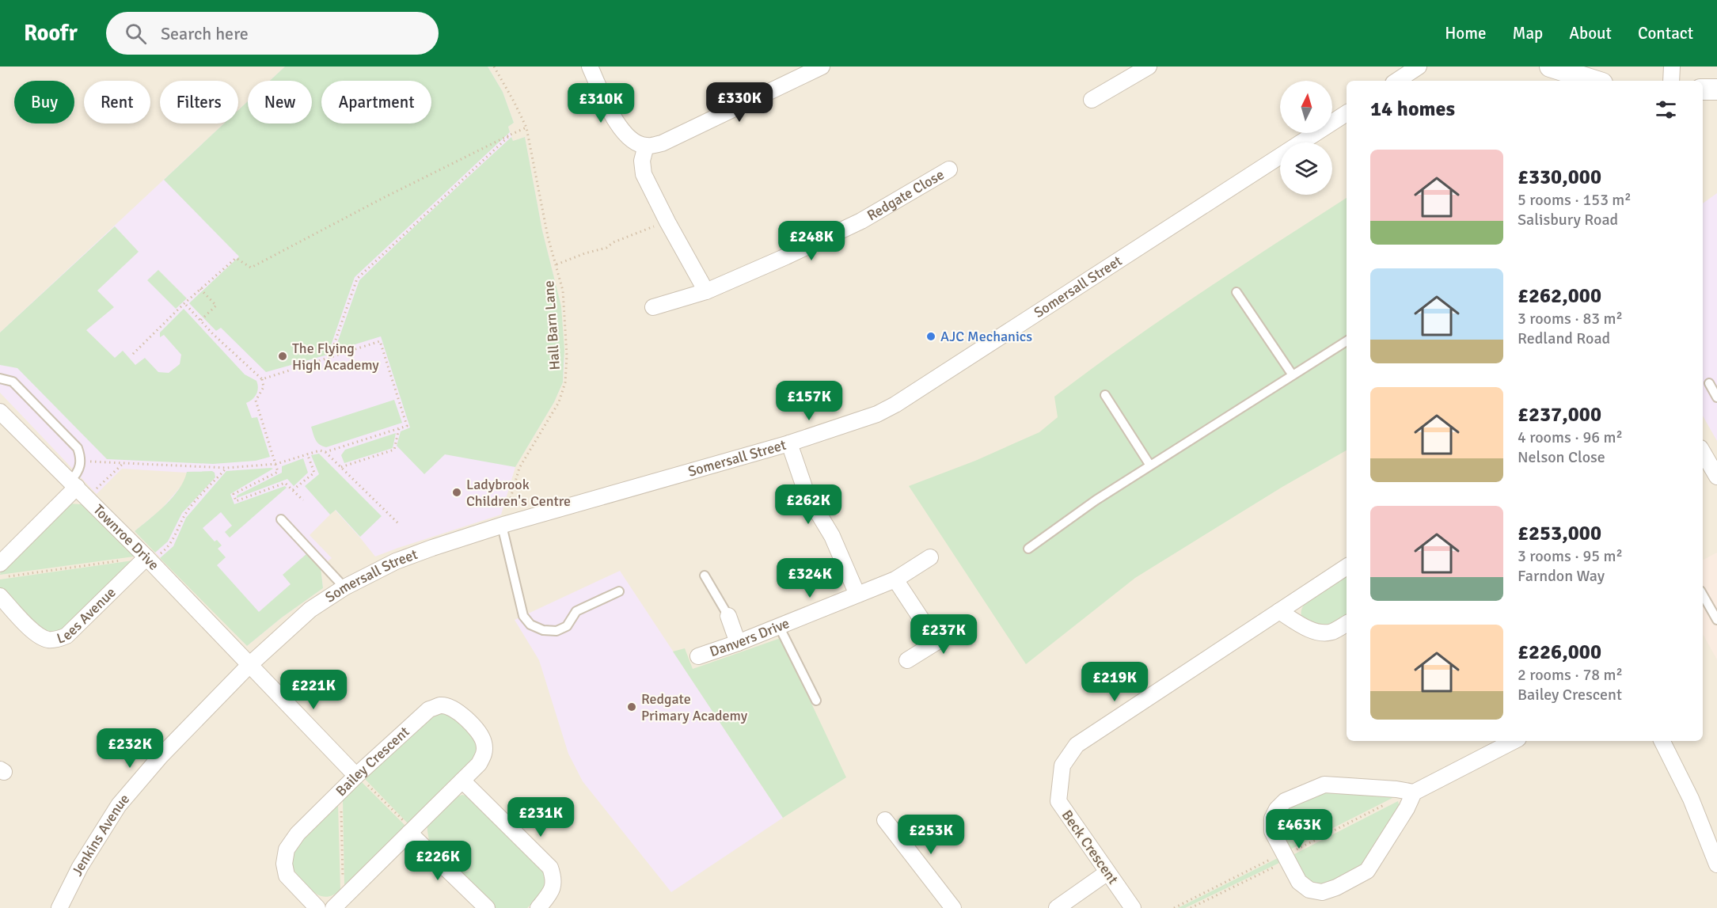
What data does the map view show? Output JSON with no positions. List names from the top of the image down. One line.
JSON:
{"streets":{"street":["Redgate Close","Somersall Street","Townroe Drive","Lees Avenue","Danvers Drive","Bailey Crescent","Jenkins Avenue","Beck Crescent"],"path":["Hall Barn Lane"]},"crossings":[["Somersall Street","Hall Barn Lane"],["Somersall Street","Townroe Drive"],["Somersall Street","Jenkins Avenue"],["Townroe Drive","Lees Avenue"],["Townroe Drive","Bailey Crescent"],["Townroe Drive","Jenkins Avenue"]],"places":["AJC Mechanics","The Flying High Academy","Ladybrook Children's Centre","Redgate Primary Academy"],"north":"top","page":{"header":"Roofr","search":"Search here","nav":["Home","Map","About","Contact"],"chip":["Buy","Rent","Filters","New","Apartment"],"heading":"14 homes","price":["£330K","£310K","£248K","£157K","£262K","£324K","£237K","£219K","£221K","£232K","£231K","£463K","£253K","£226K"],"list":[{"name":"£330,000","note":"5 rooms · 153 m² · Salisbury Road"},{"name":"£262,000","note":"3 rooms · 83 m² · Redland Road"},{"name":"£237,000","note":"4 rooms · 96 m² · Nelson Close"},{"name":"£253,000","note":"3 rooms · 95 m² · Farndon Way"},{"name":"£226,000","note":"2 rooms · 78 m² · Bailey Crescent"}]}}
